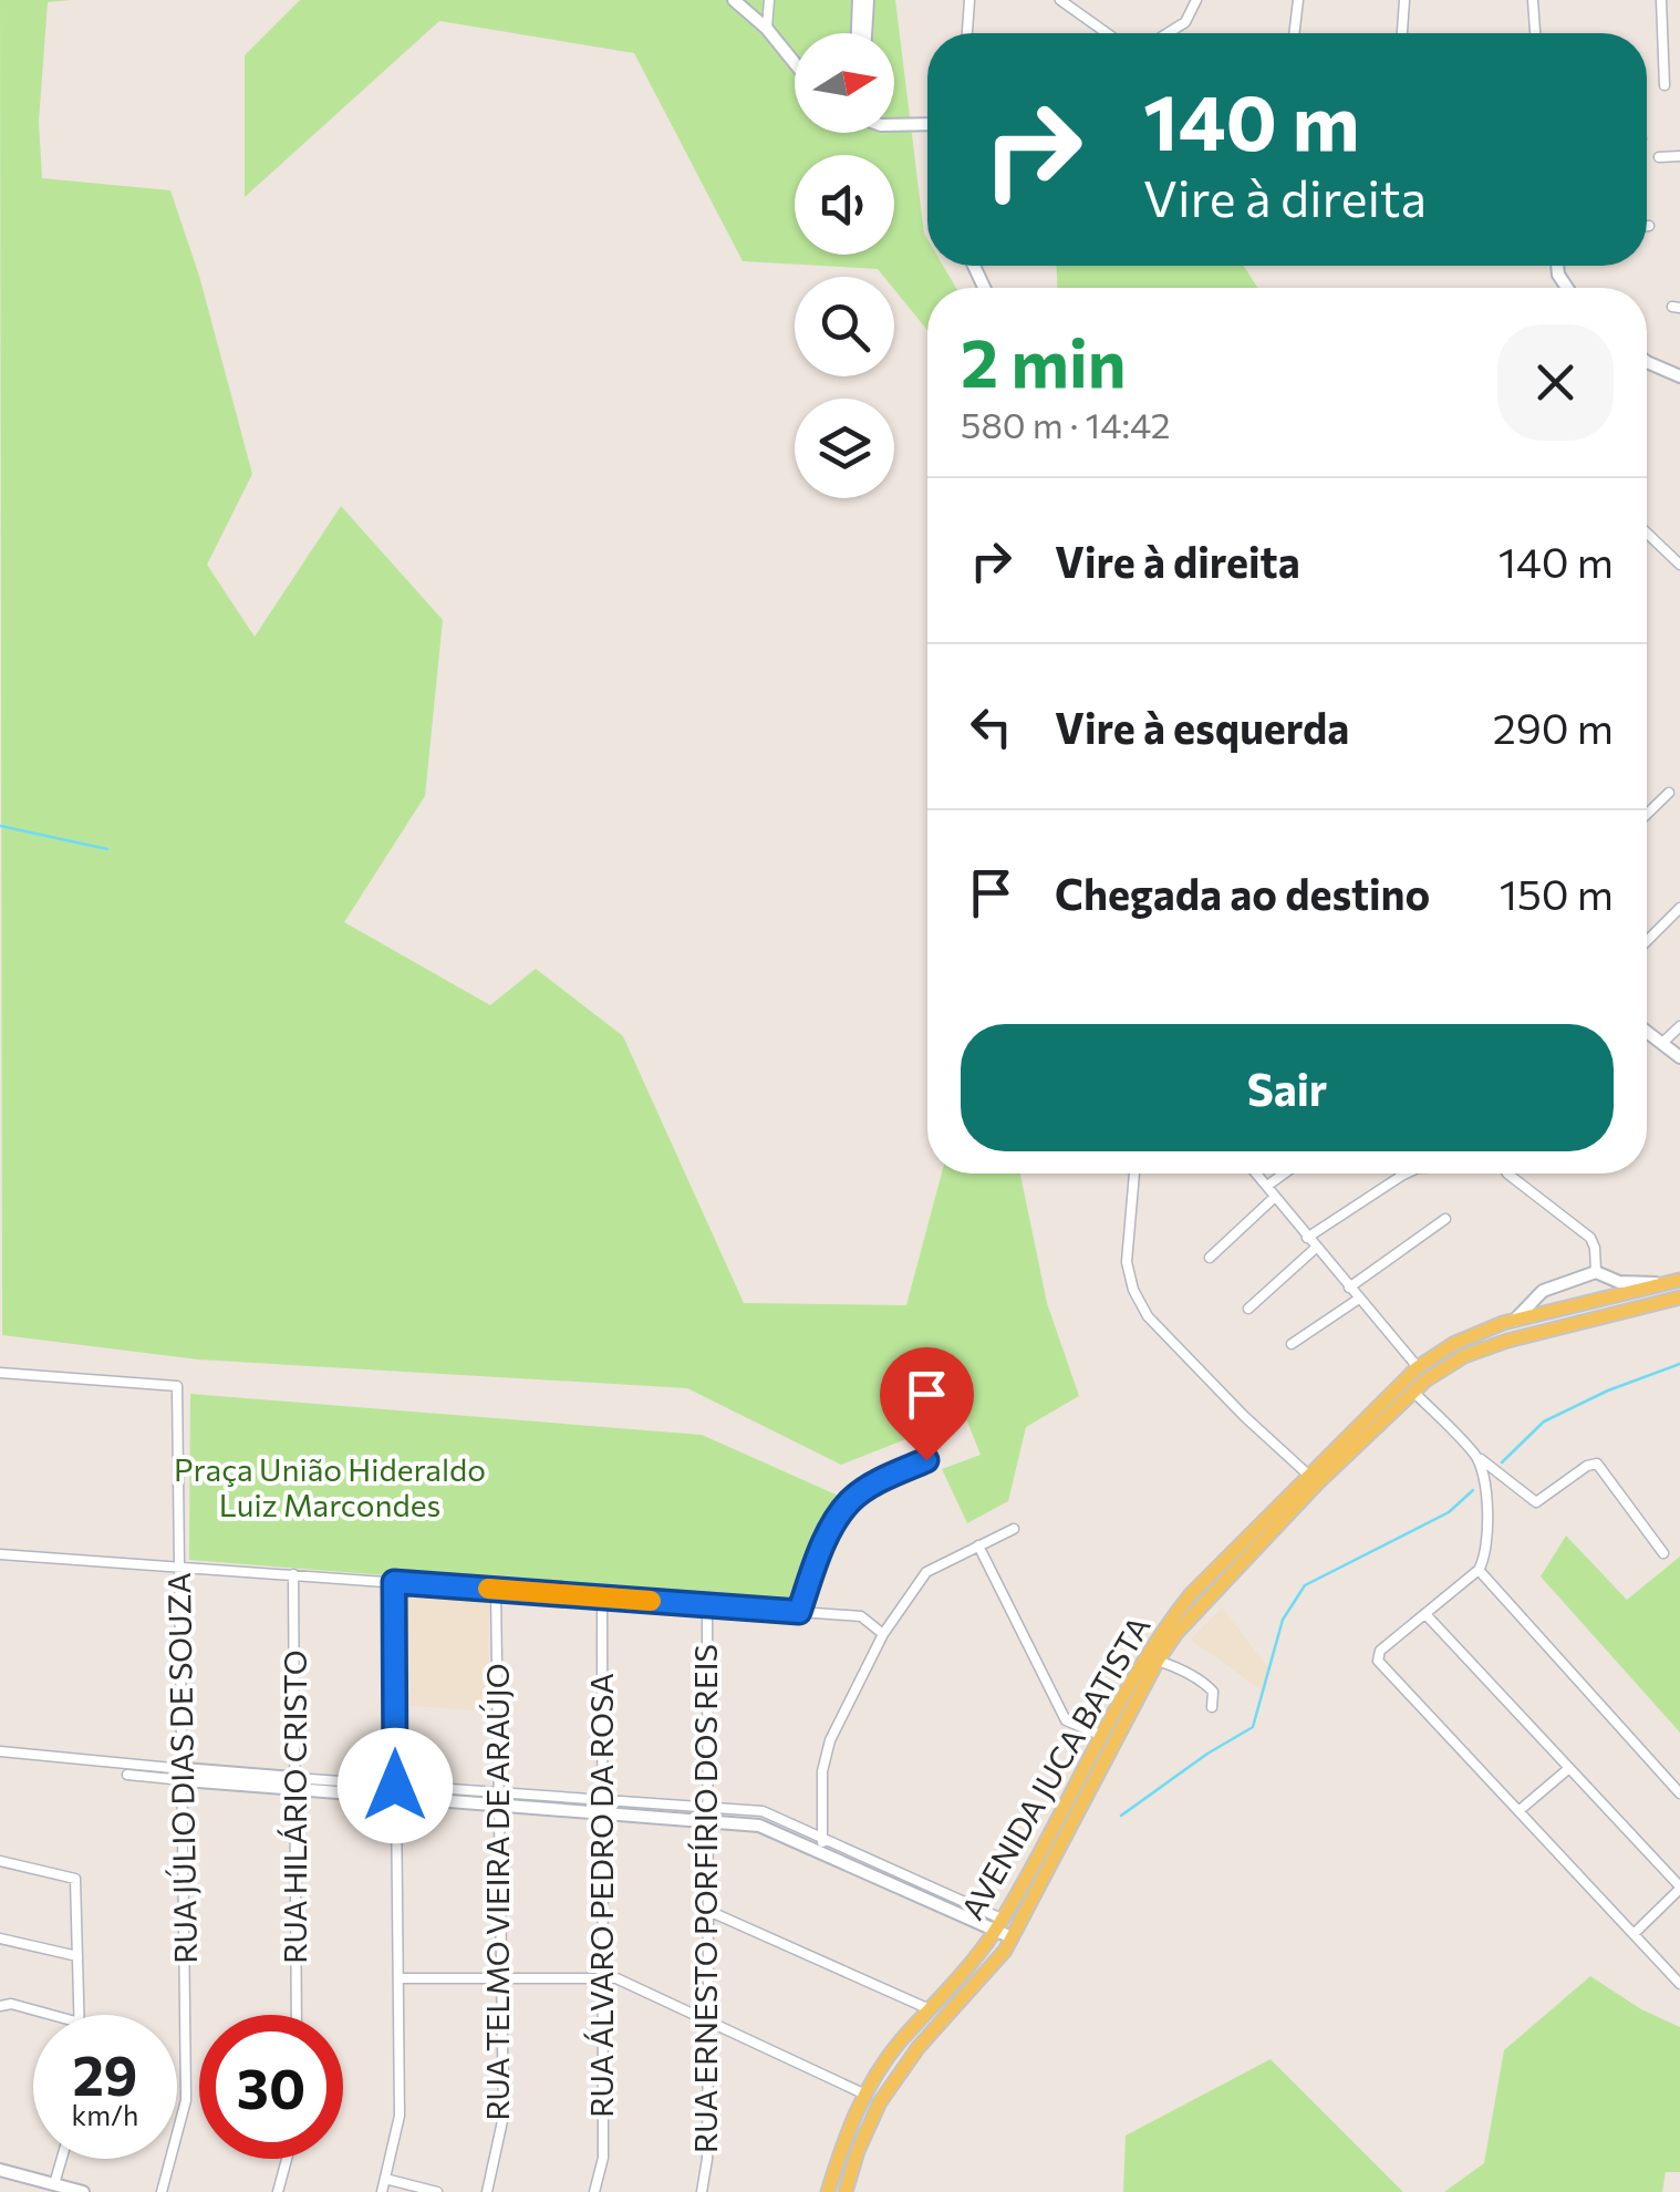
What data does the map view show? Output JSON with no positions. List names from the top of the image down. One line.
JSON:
{"streets":{"main road":["AVENIDA JUCA BATISTA"],"street":["RUA JÚLIO DIAS DE SOUZA","RUA HILÁRIO CRISTO","RUA TELMO VIEIRA DE ARAÚJO","RUA ÁLVARO PEDRO DA ROSA","RUA ERNESTO PORFÍRIO DOS REIS"]},"parks":["Praça União Hideraldo Luiz Marcondes"],"north":"right","page":{"turn":["140 m","Vire à direita"],"heading":["2 min","580 m · 14:42"],"list":[{"name":"Vire à direita","value":"140 m"},{"name":"Vire à esquerda","value":"290 m"},{"name":"Chegada ao destino","value":"150 m"}],"buttons":"Sair","speed":"29 km/h","limit":"30"}}
